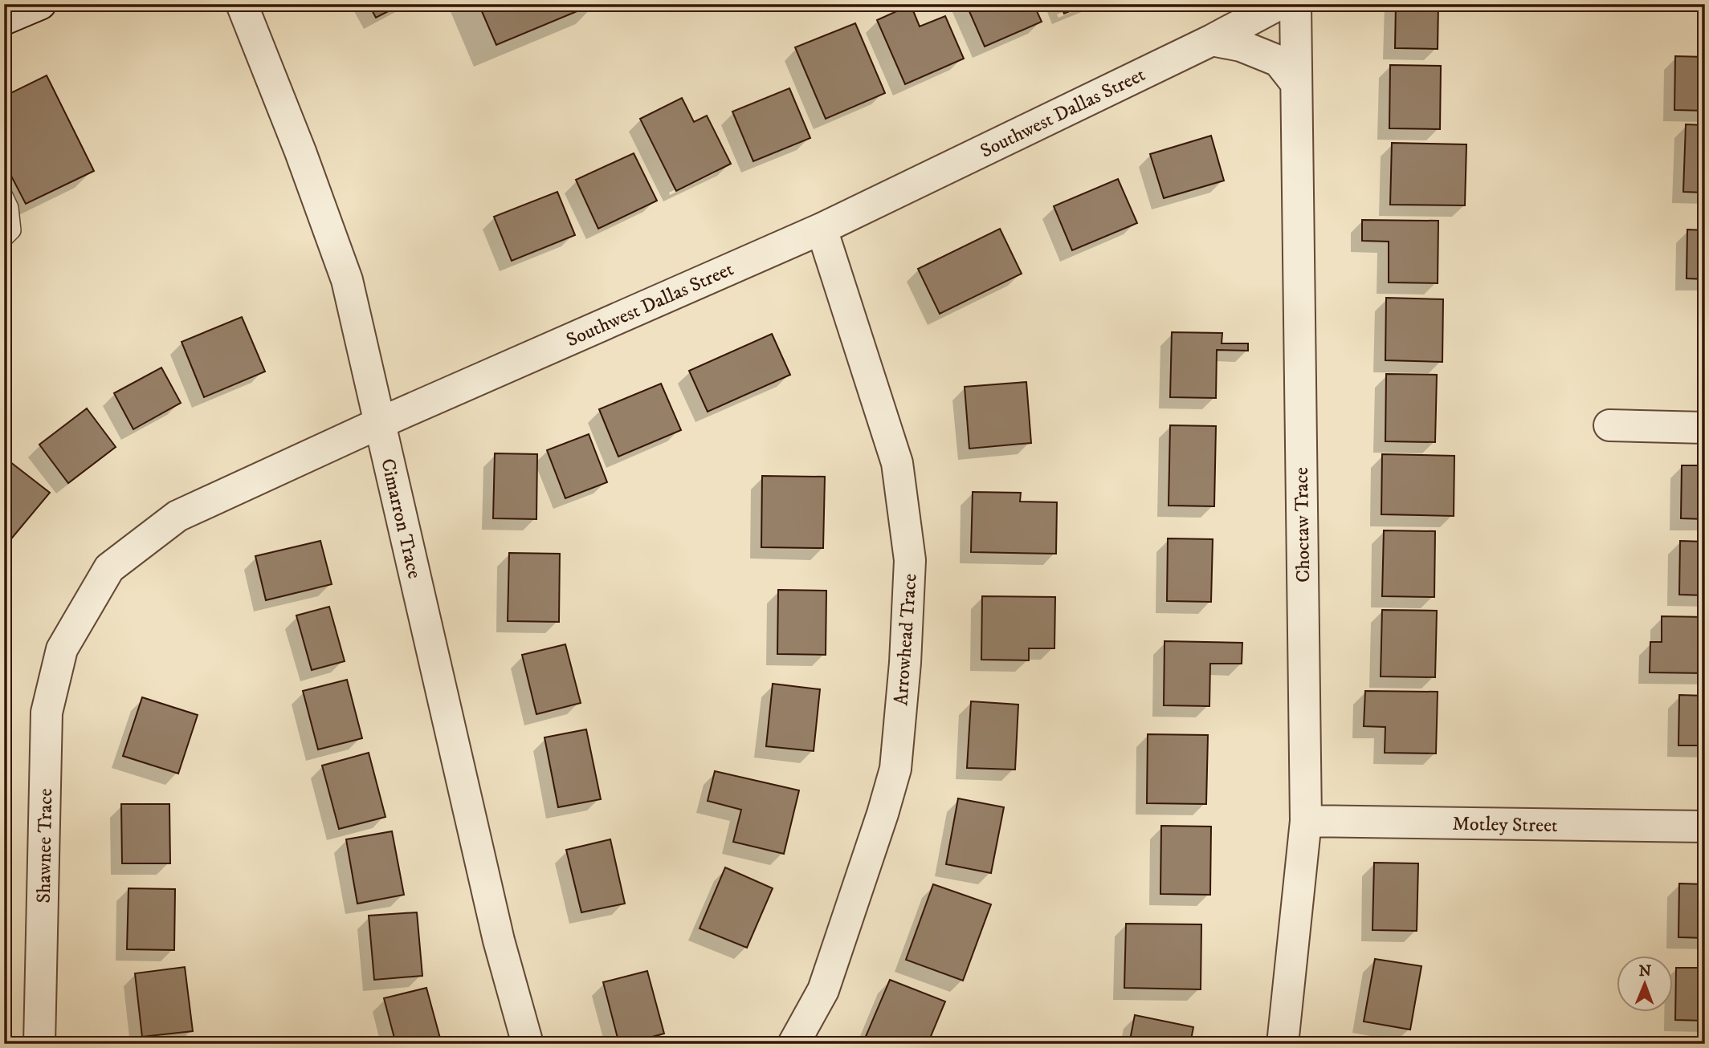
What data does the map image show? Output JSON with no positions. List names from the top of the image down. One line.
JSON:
{"streets":{"street":["Southwest Dallas Street","Cimarron Trace","Choctaw Trace","Arrowhead Trace","Motley Street","Shawnee Trace"]},"crossings":[["Southwest Dallas Street","Cimarron Trace"],["Southwest Dallas Street","Arrowhead Trace"],["Southwest Dallas Street","Shawnee Trace"],["Choctaw Trace","Motley Street"]],"north":"top"}
